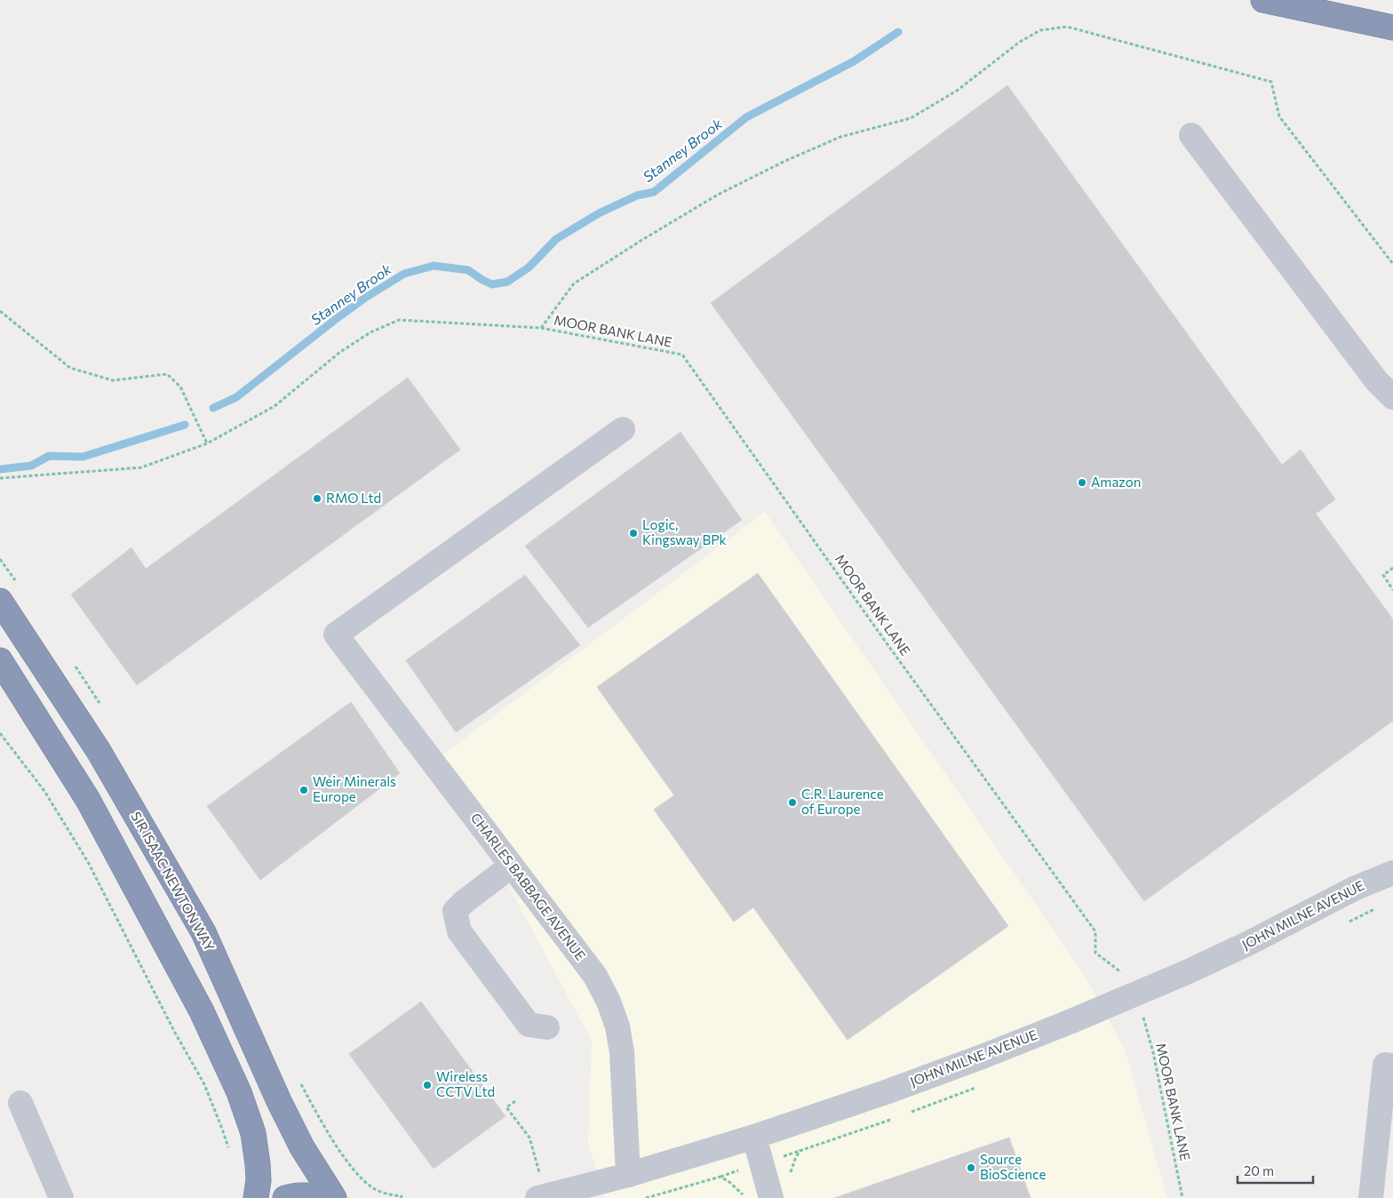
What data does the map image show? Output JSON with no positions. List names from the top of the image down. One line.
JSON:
{"streets":{"highway":["SIR ISAAC NEWTON WAY"],"street":["CHARLES BABBAGE AVENUE","JOHN MILNE AVENUE"],"path":["MOOR BANK LANE"]},"crossings":[["CHARLES BABBAGE AVENUE","JOHN MILNE AVENUE"]],"water":["Stanney Brook"],"places":["Amazon","RMO Ltd","Logic, Kingsway BPk","Weir Minerals Europe","C.R. Laurence of Europe","Wireless CCTV Ltd","Source BioScience"],"scale_bar":"20 m"}
